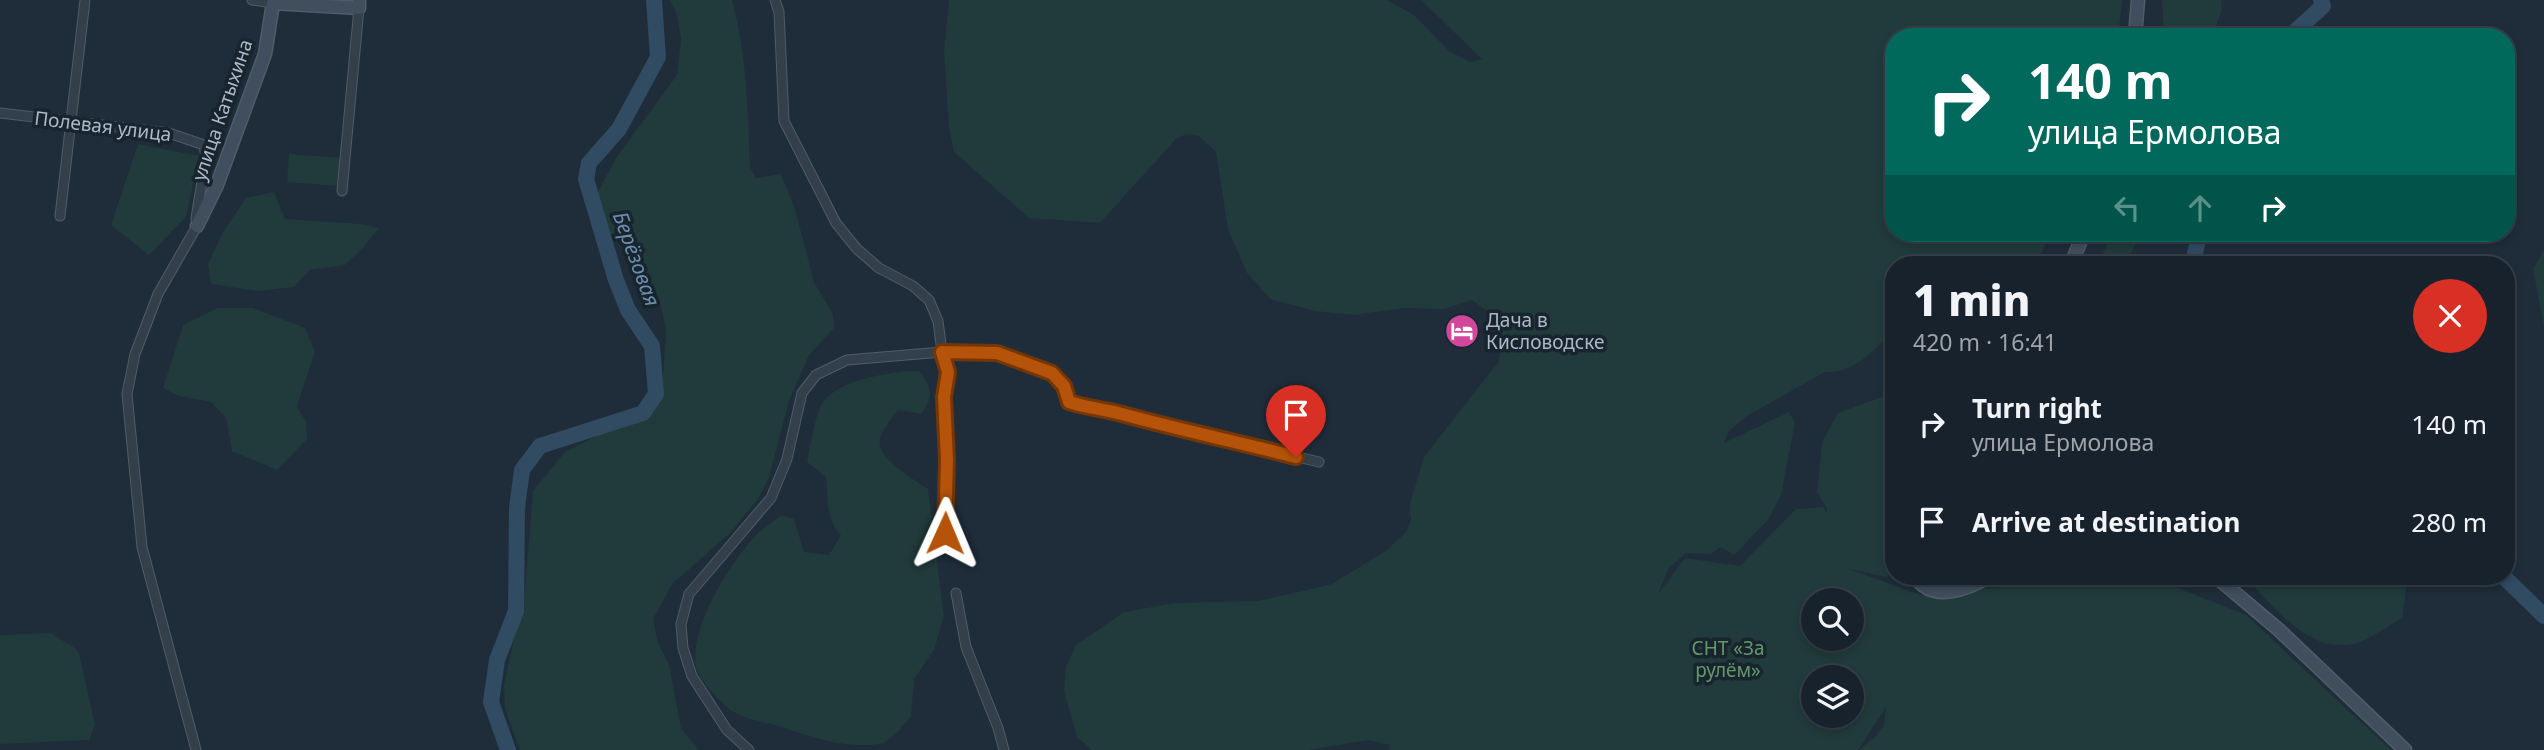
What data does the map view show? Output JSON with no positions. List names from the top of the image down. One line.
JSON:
{"streets":{"street":["улица Катыхина","Полевая улица"]},"crossings":[["улица Катыхина","Полевая улица"]],"water":["Берёзовая"],"parks":["СНТ «За рулём»"],"places":{"hotel":["Дача в Кисловодске"]},"page":{"turn":["140 m","улица Ермолова"],"heading":["1 min","420 m · 16:41"],"list":[{"name":"Turn right","note":"улица Ермолова","value":"140 m"},{"name":"Arrive at destination","value":"280 m"}]}}
